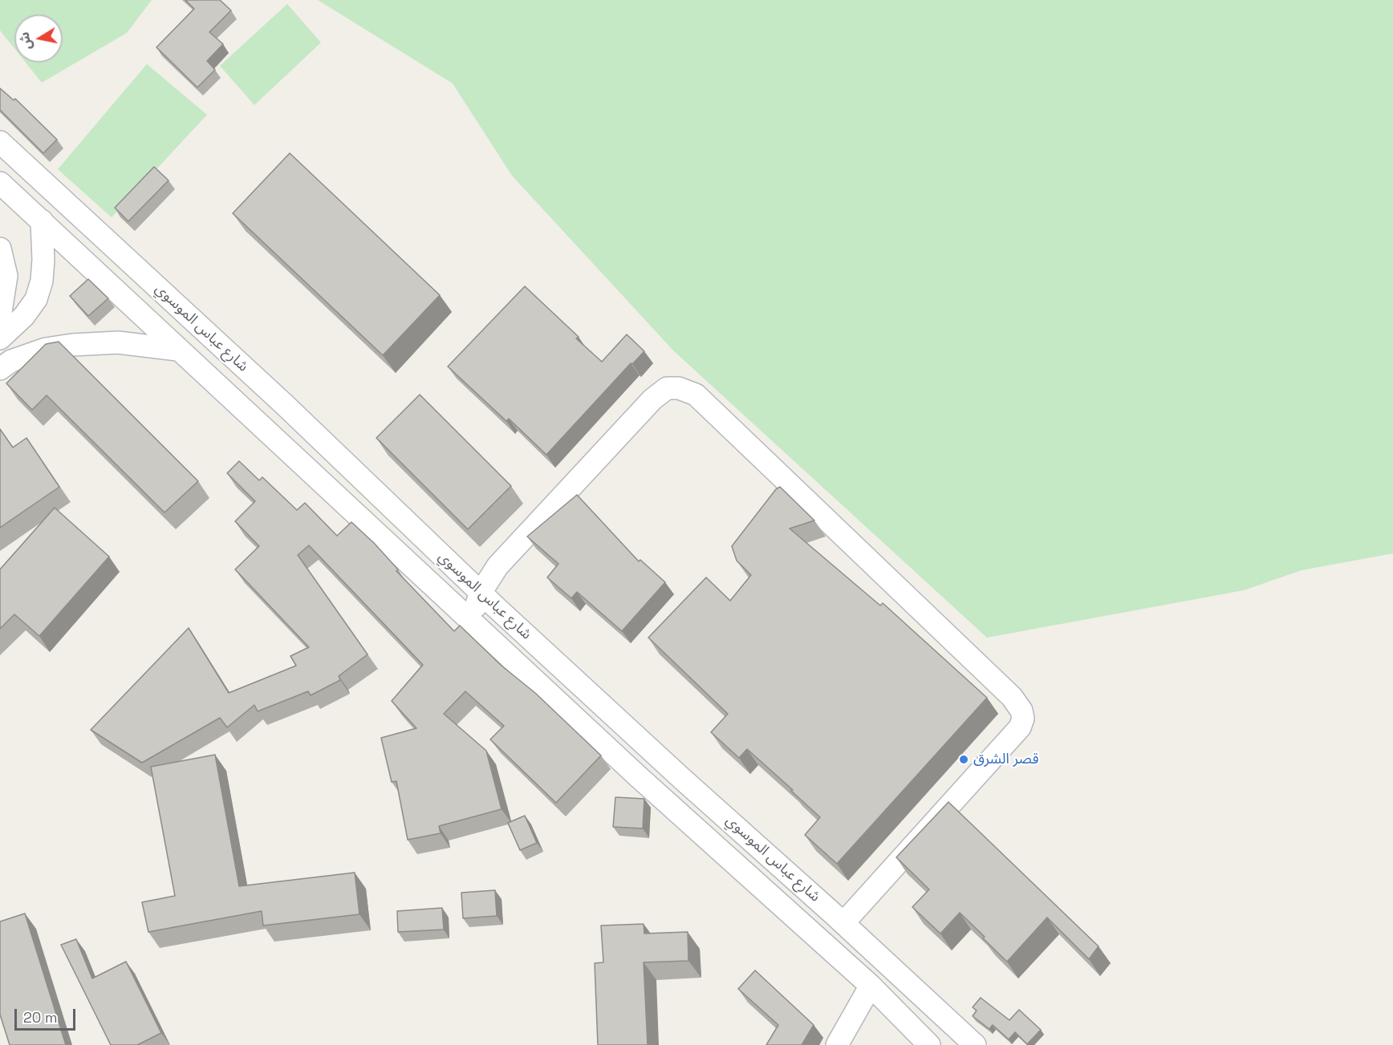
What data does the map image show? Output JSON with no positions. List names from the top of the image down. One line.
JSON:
{"streets":{"street":["شارع عباس الموسوي"]},"places":["قصر الشرق"],"scale_bar":"20 m","north":"left"}
